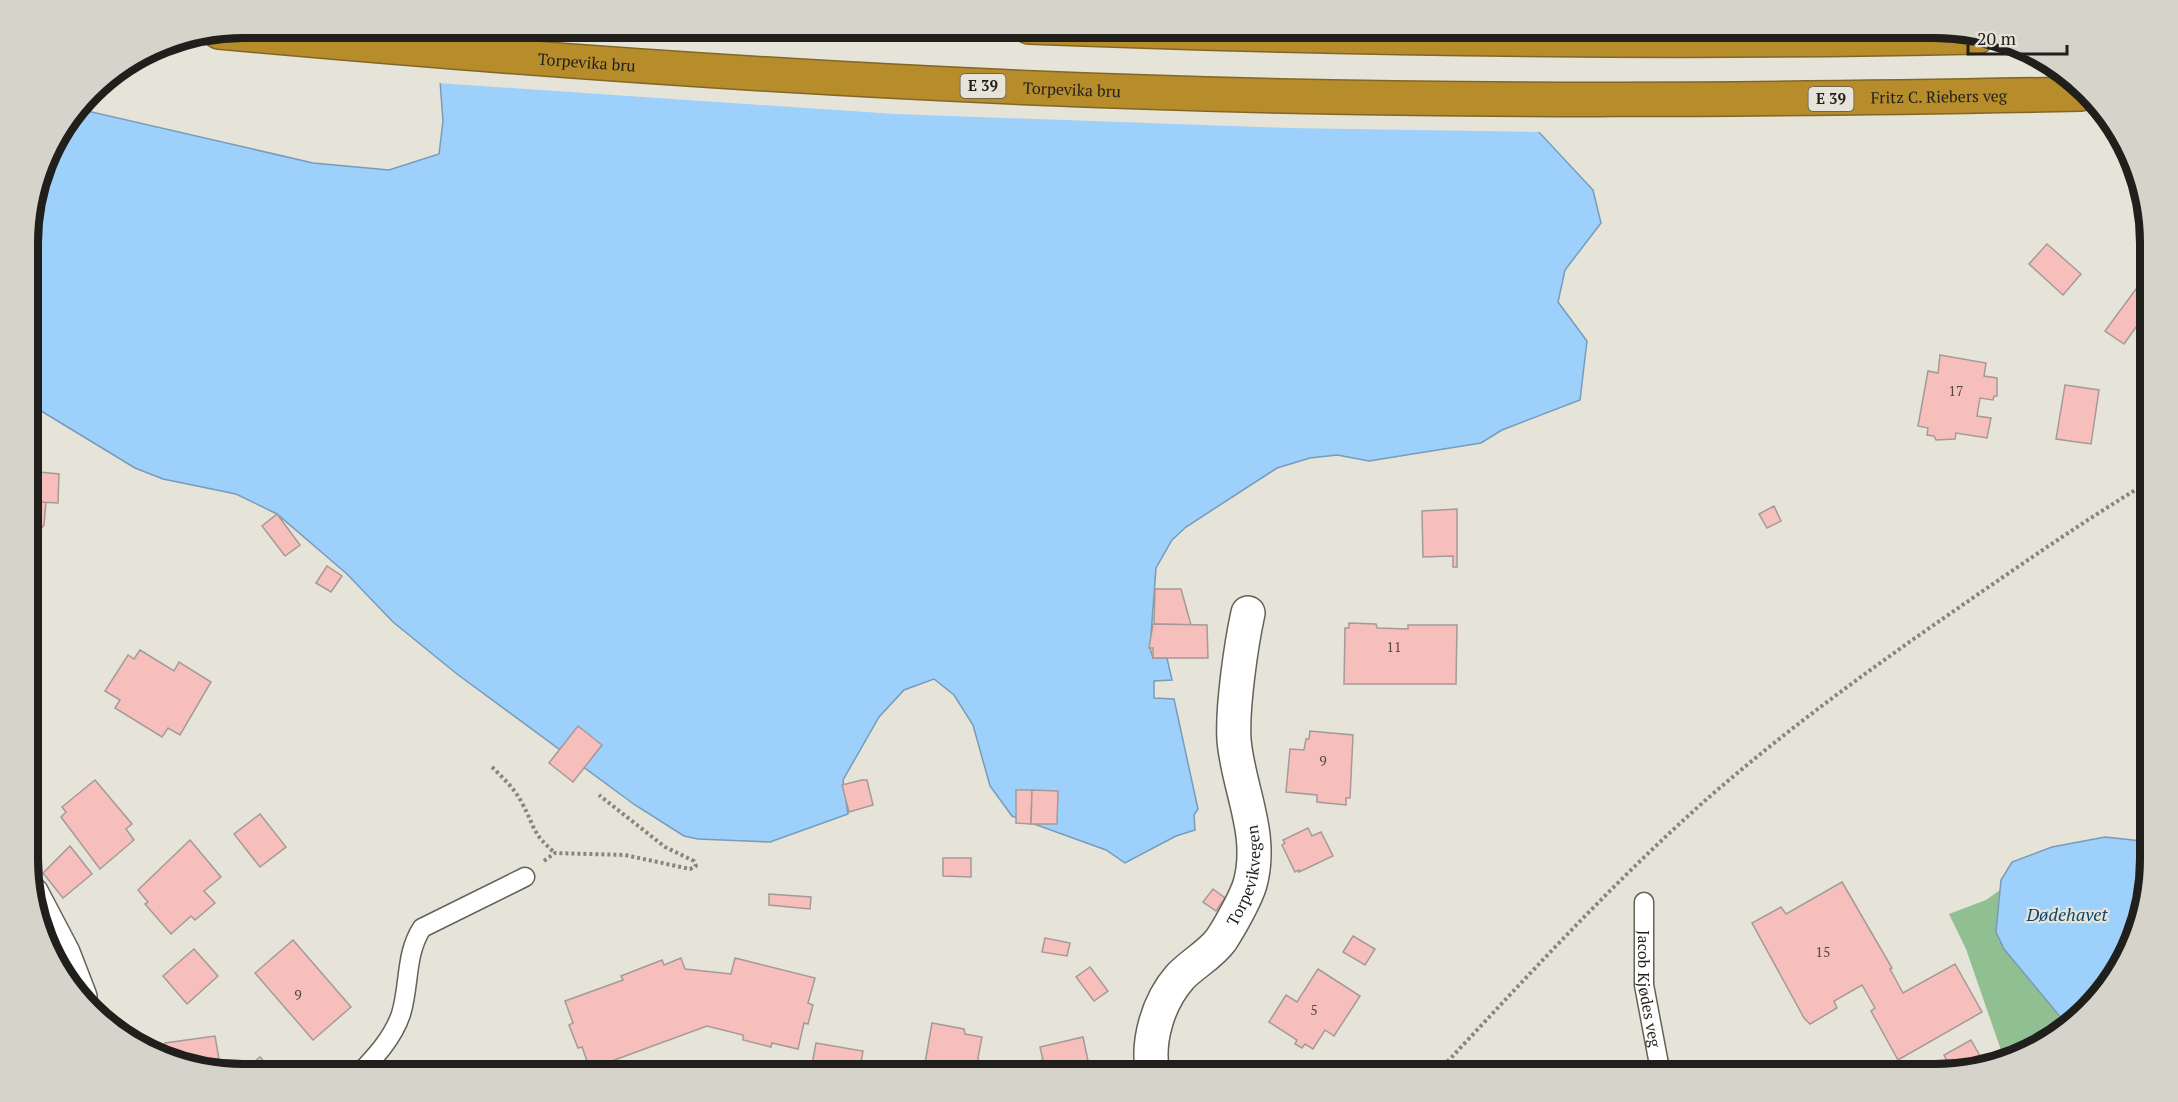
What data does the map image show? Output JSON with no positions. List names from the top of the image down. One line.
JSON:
{"streets":{"highway":["Torpevika bru","E 39","Fritz C. Riebers veg"],"street":["Torpevikvegen"],"lane":["Jacob Kjødes veg"]},"crossings":[["Torpevika bru","Fritz C. Riebers veg"]],"water":["Dødehavet"],"house_numbers":["17","11","9","15","9","5"],"scale_bar":"20 m"}
